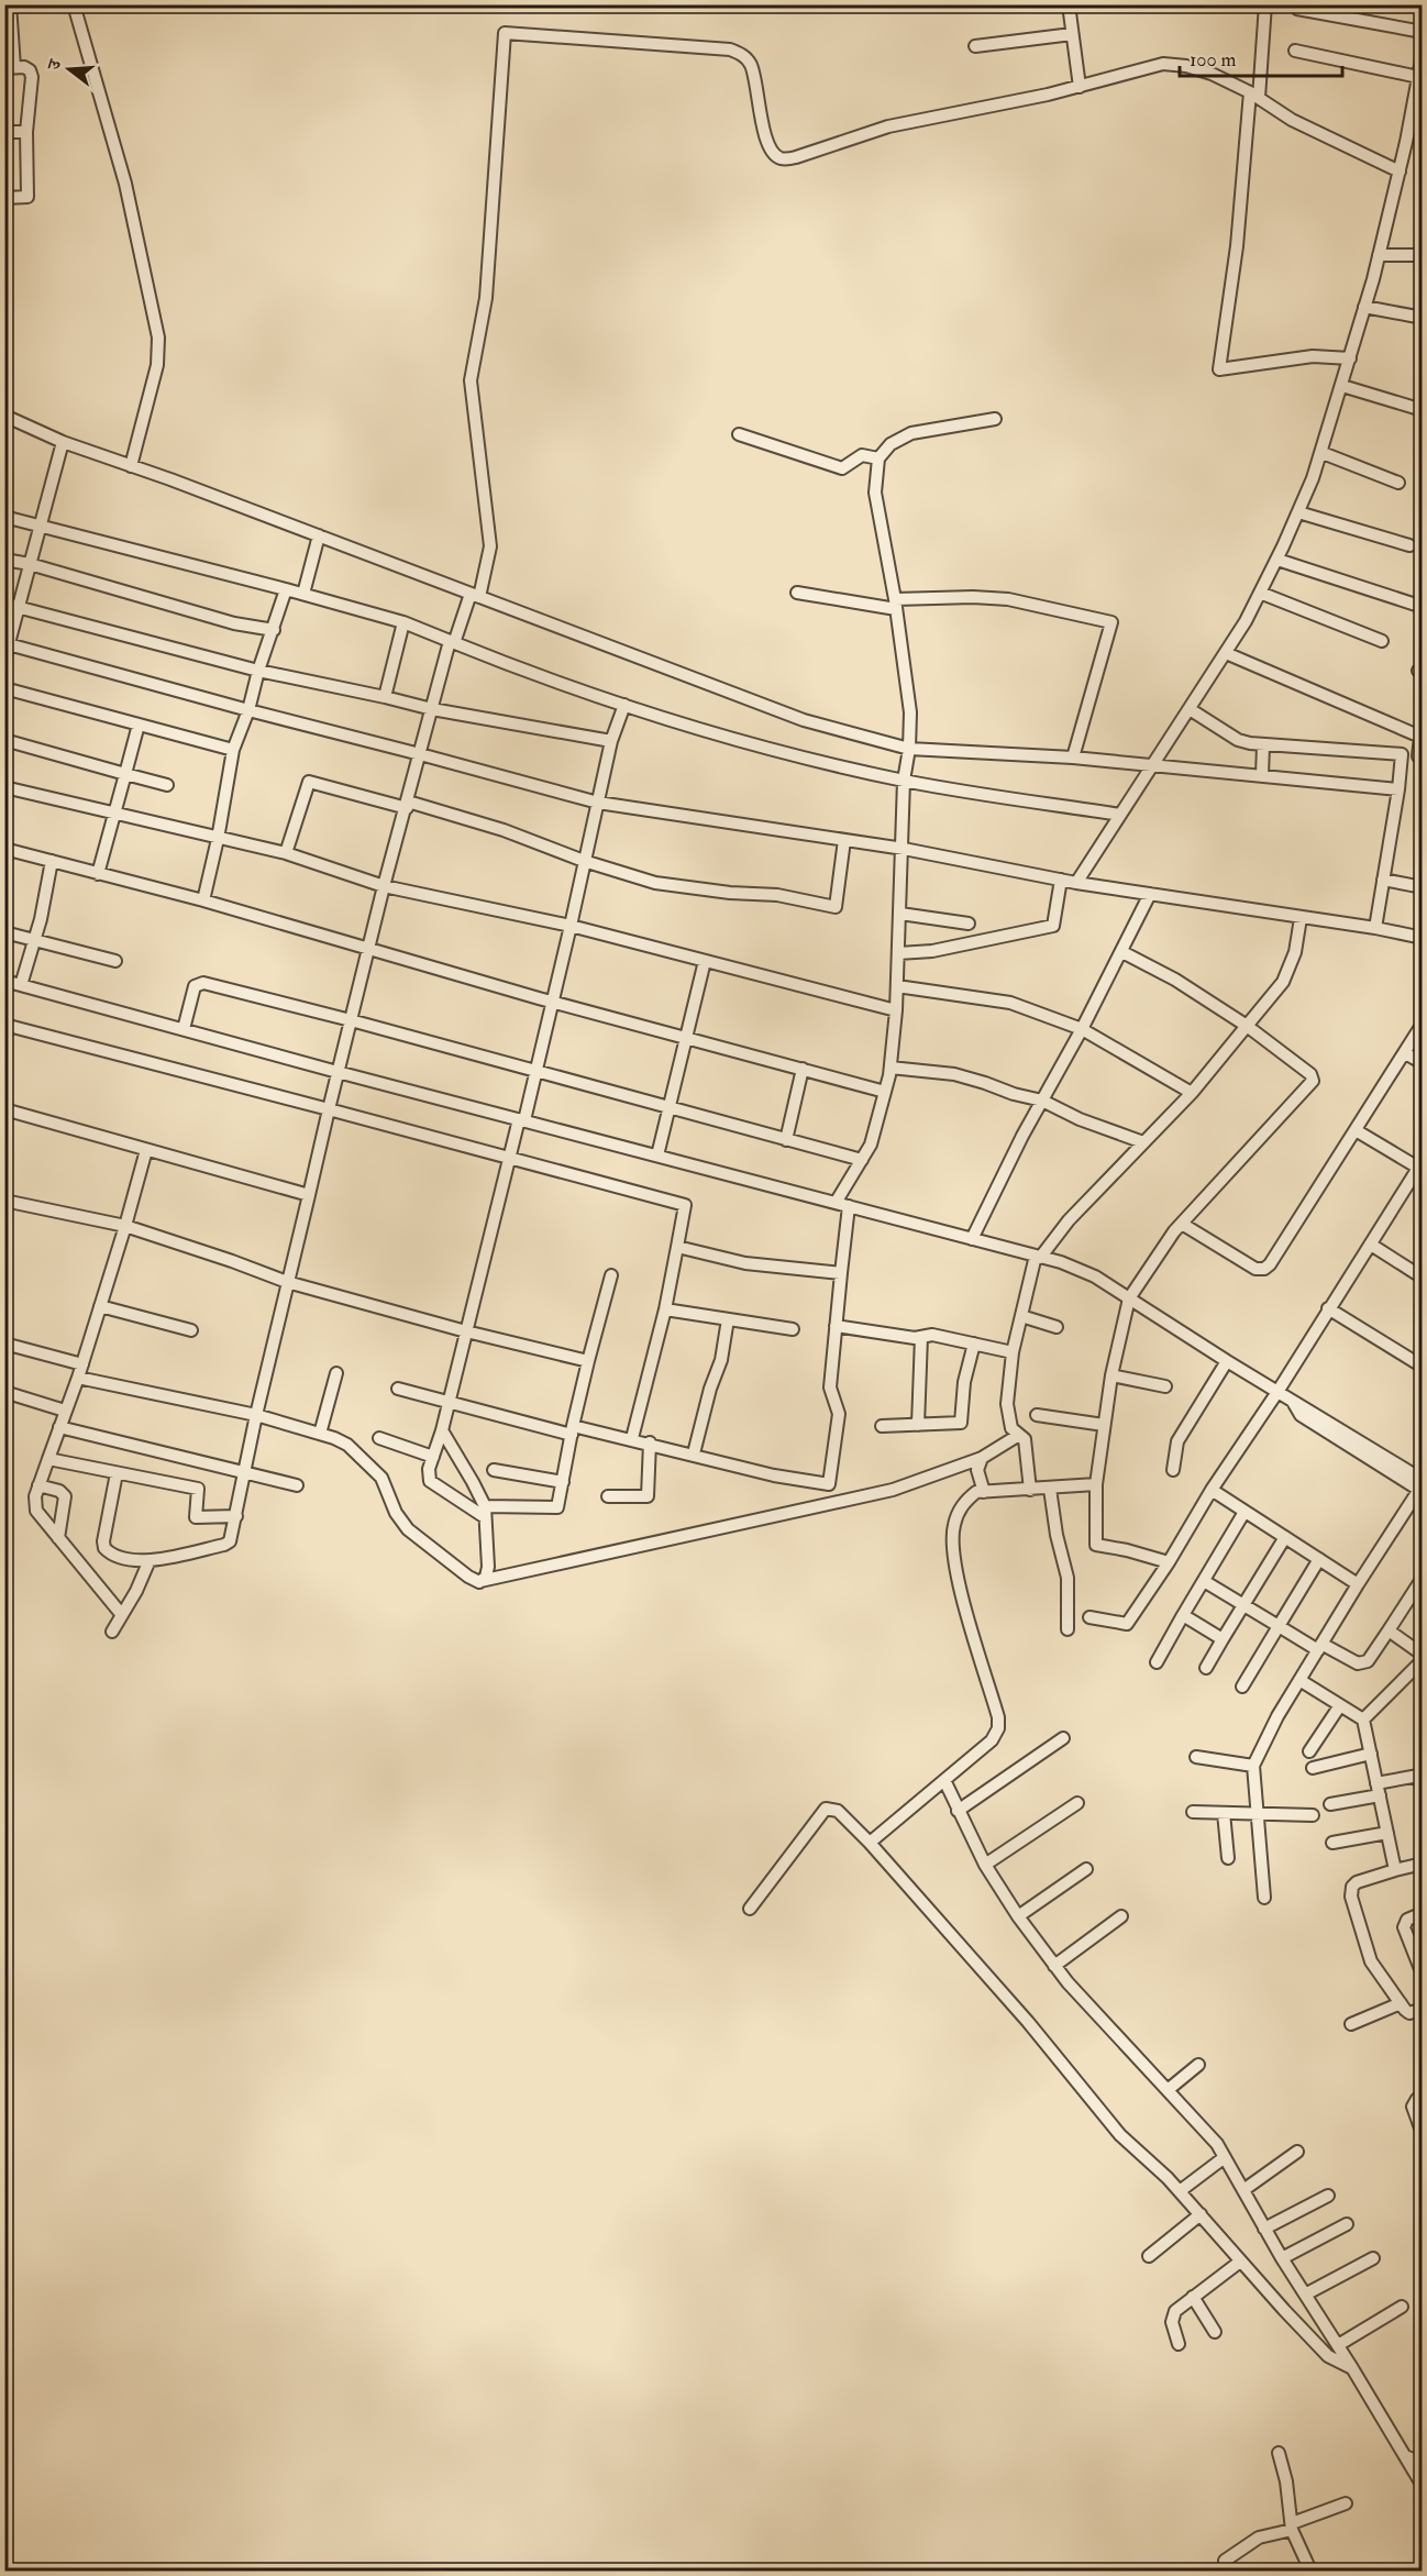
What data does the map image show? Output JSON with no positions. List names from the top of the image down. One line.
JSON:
{"scale_bar":"100 m","north":"left"}
